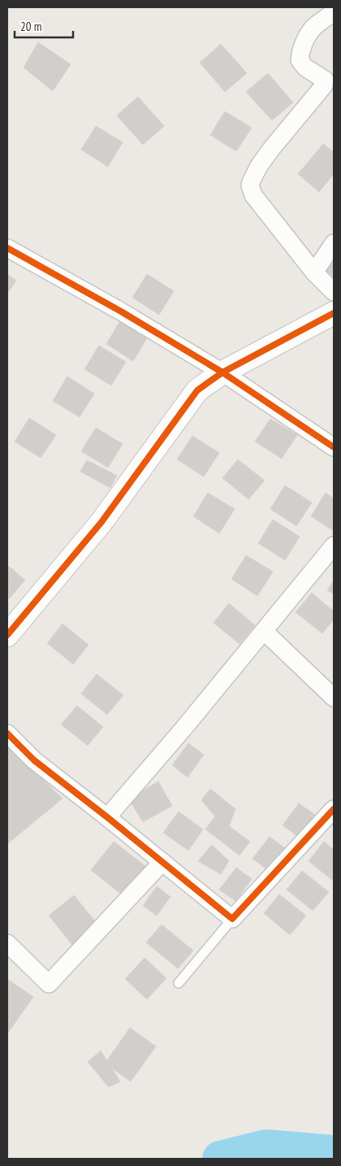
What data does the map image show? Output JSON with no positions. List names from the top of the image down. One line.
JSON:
{"scale_bar":"20 m"}
